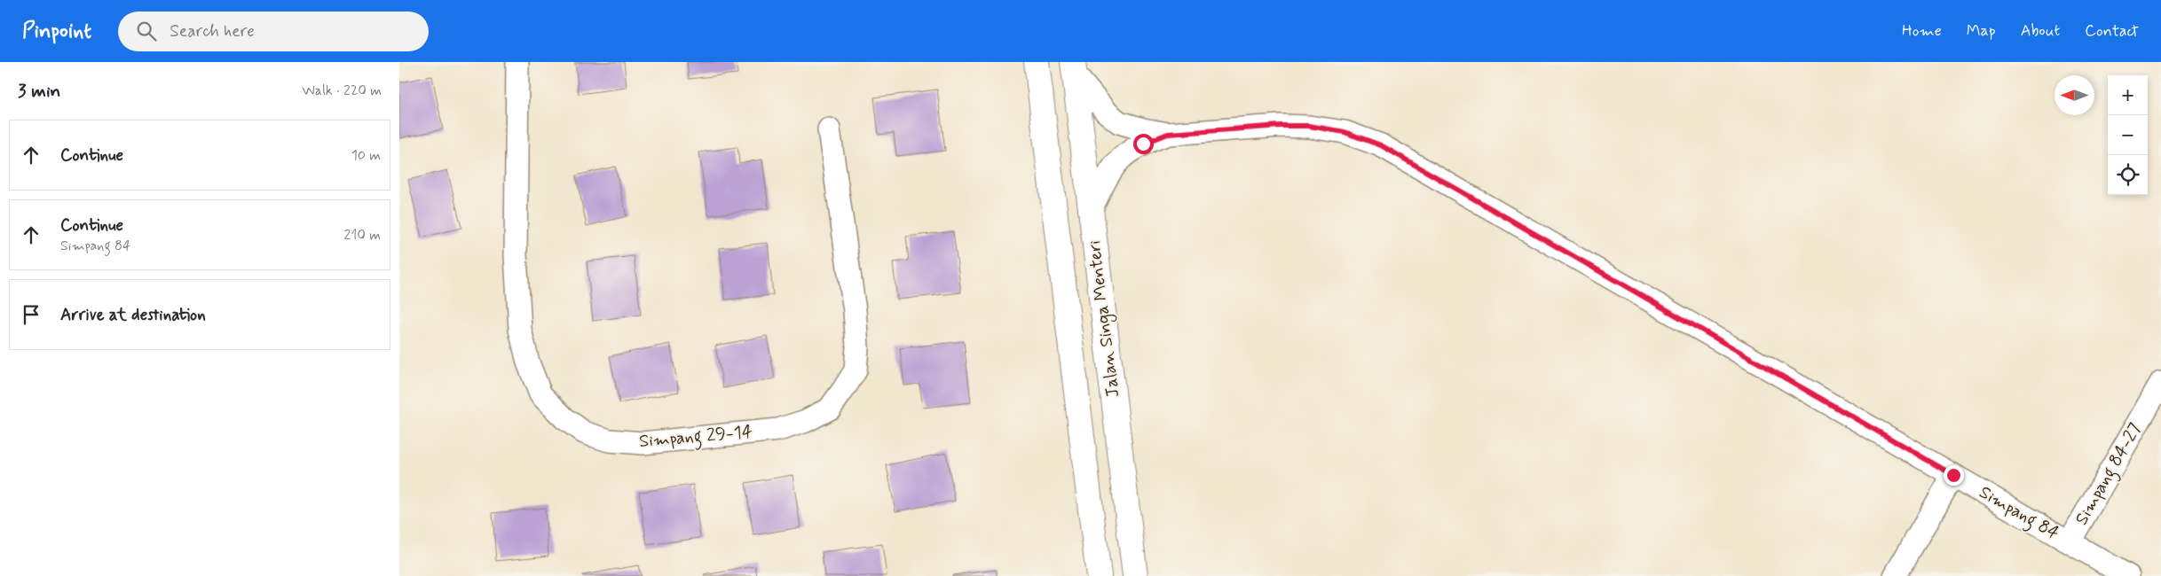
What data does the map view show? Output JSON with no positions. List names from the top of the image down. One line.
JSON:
{"streets":{"main road":["Jalan Singa Menteri"],"street":["Simpang 29-14","Simpang 84-27","Simpang 84"]},"crossings":[["Simpang 84-27","Simpang 84"]],"north":"left","page":{"header":"Pinpoint","search":"Search here","nav":["Home","Map","About","Contact"],"heading":["3 min","Walk · 220 m"],"map_buttons":["+","−"],"list":[["Continue","10 m"],["Continue","Simpang 84","210 m"],"Arrive at destination"]}}
